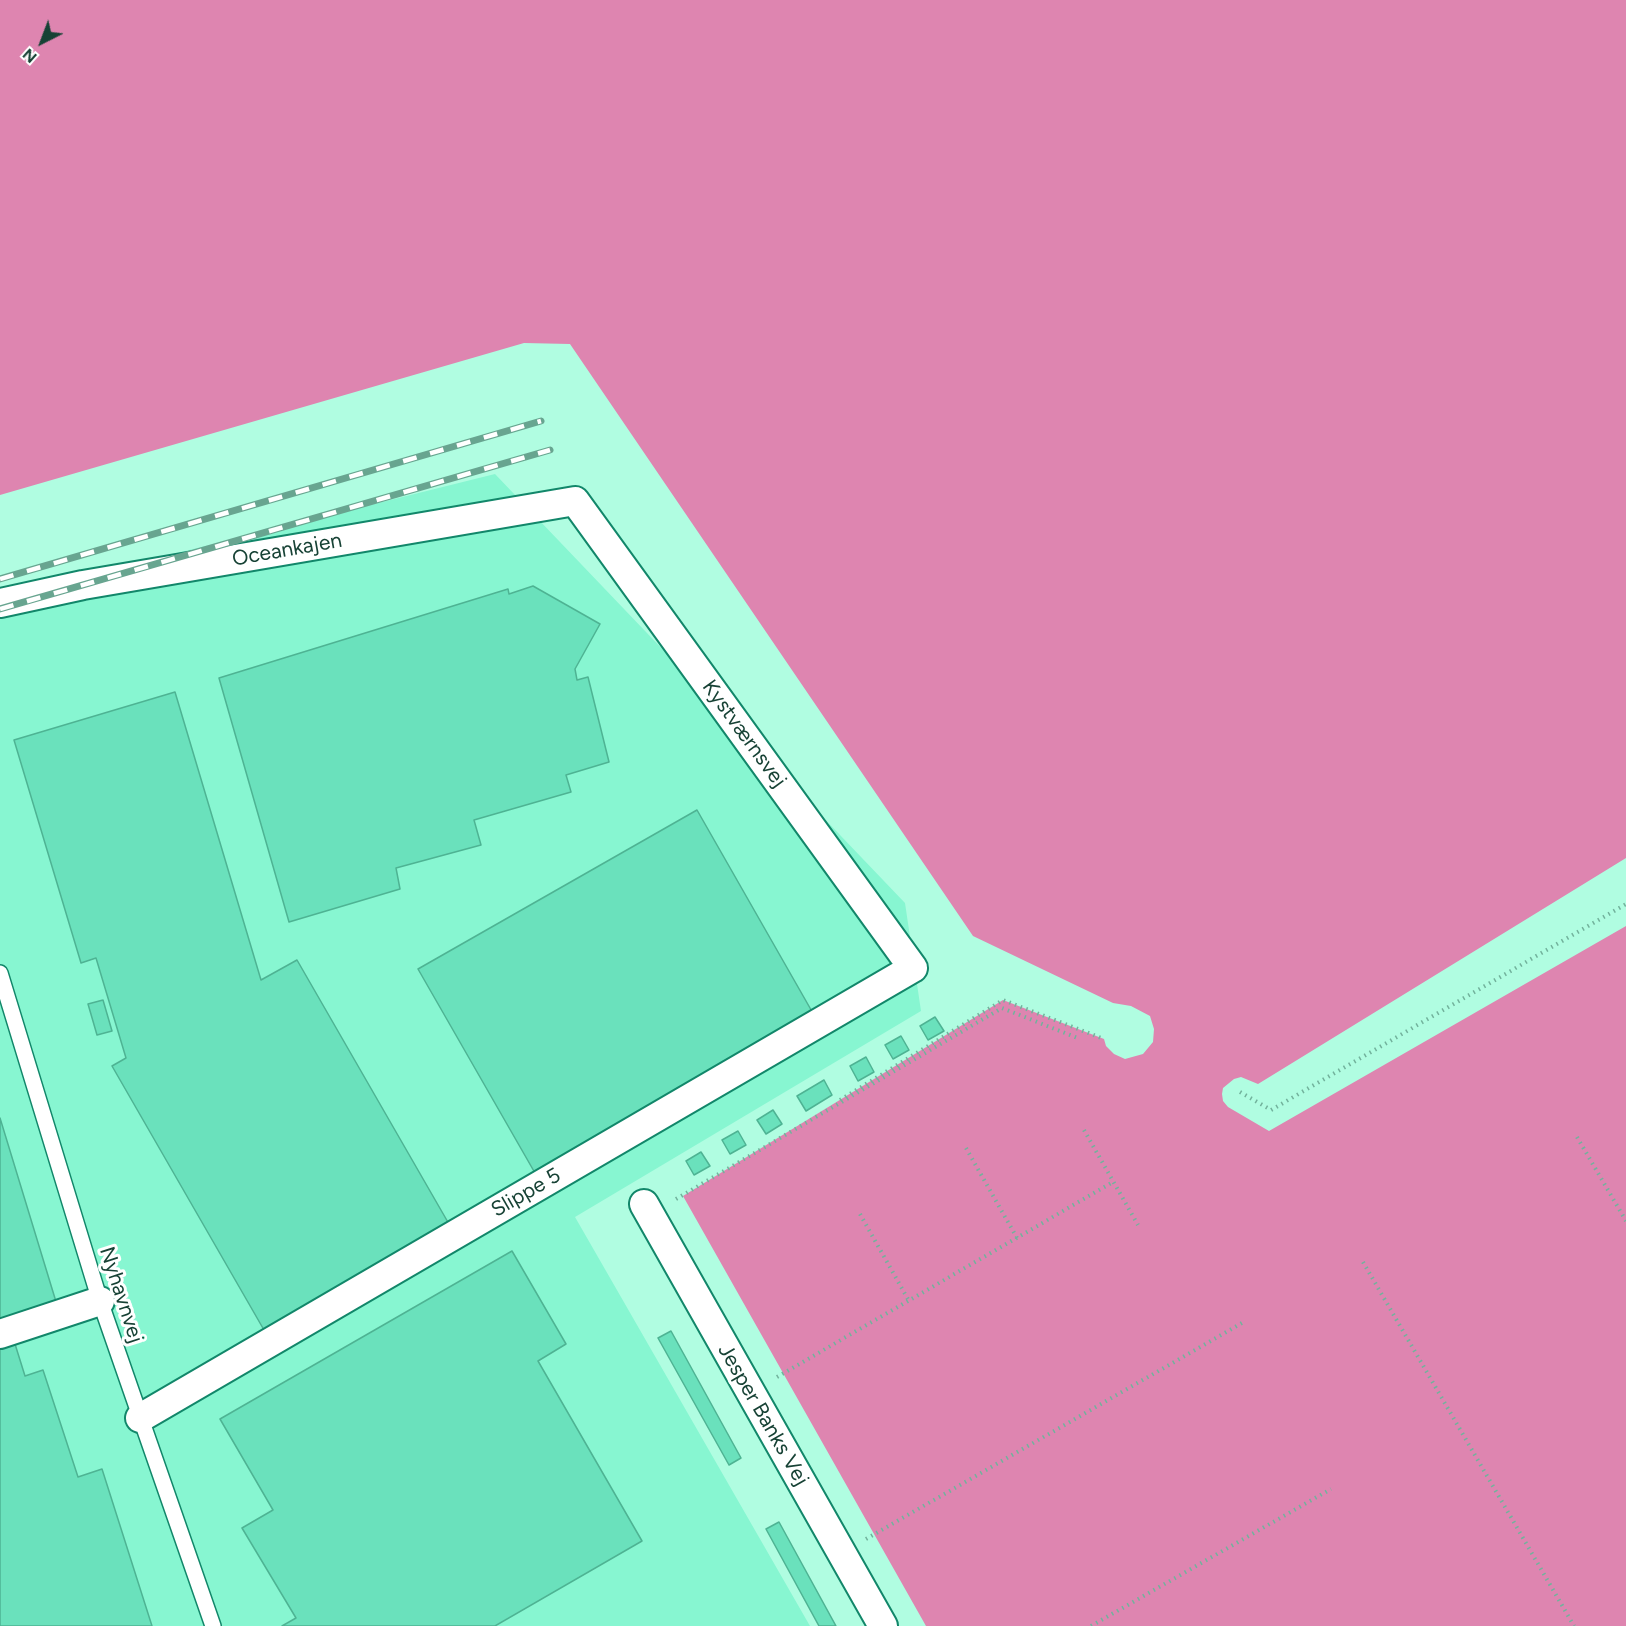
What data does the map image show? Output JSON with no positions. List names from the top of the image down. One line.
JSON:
{"streets":{"street":["Oceankajen","Kystværnsvej","Slippe 5","Jesper Banks Vej"],"lane":["Nyhavnvej"]},"crossings":[["Oceankajen","Kystværnsvej"],["Kystværnsvej","Slippe 5"],["Slippe 5","Nyhavnvej"]],"north":"bottom left"}
